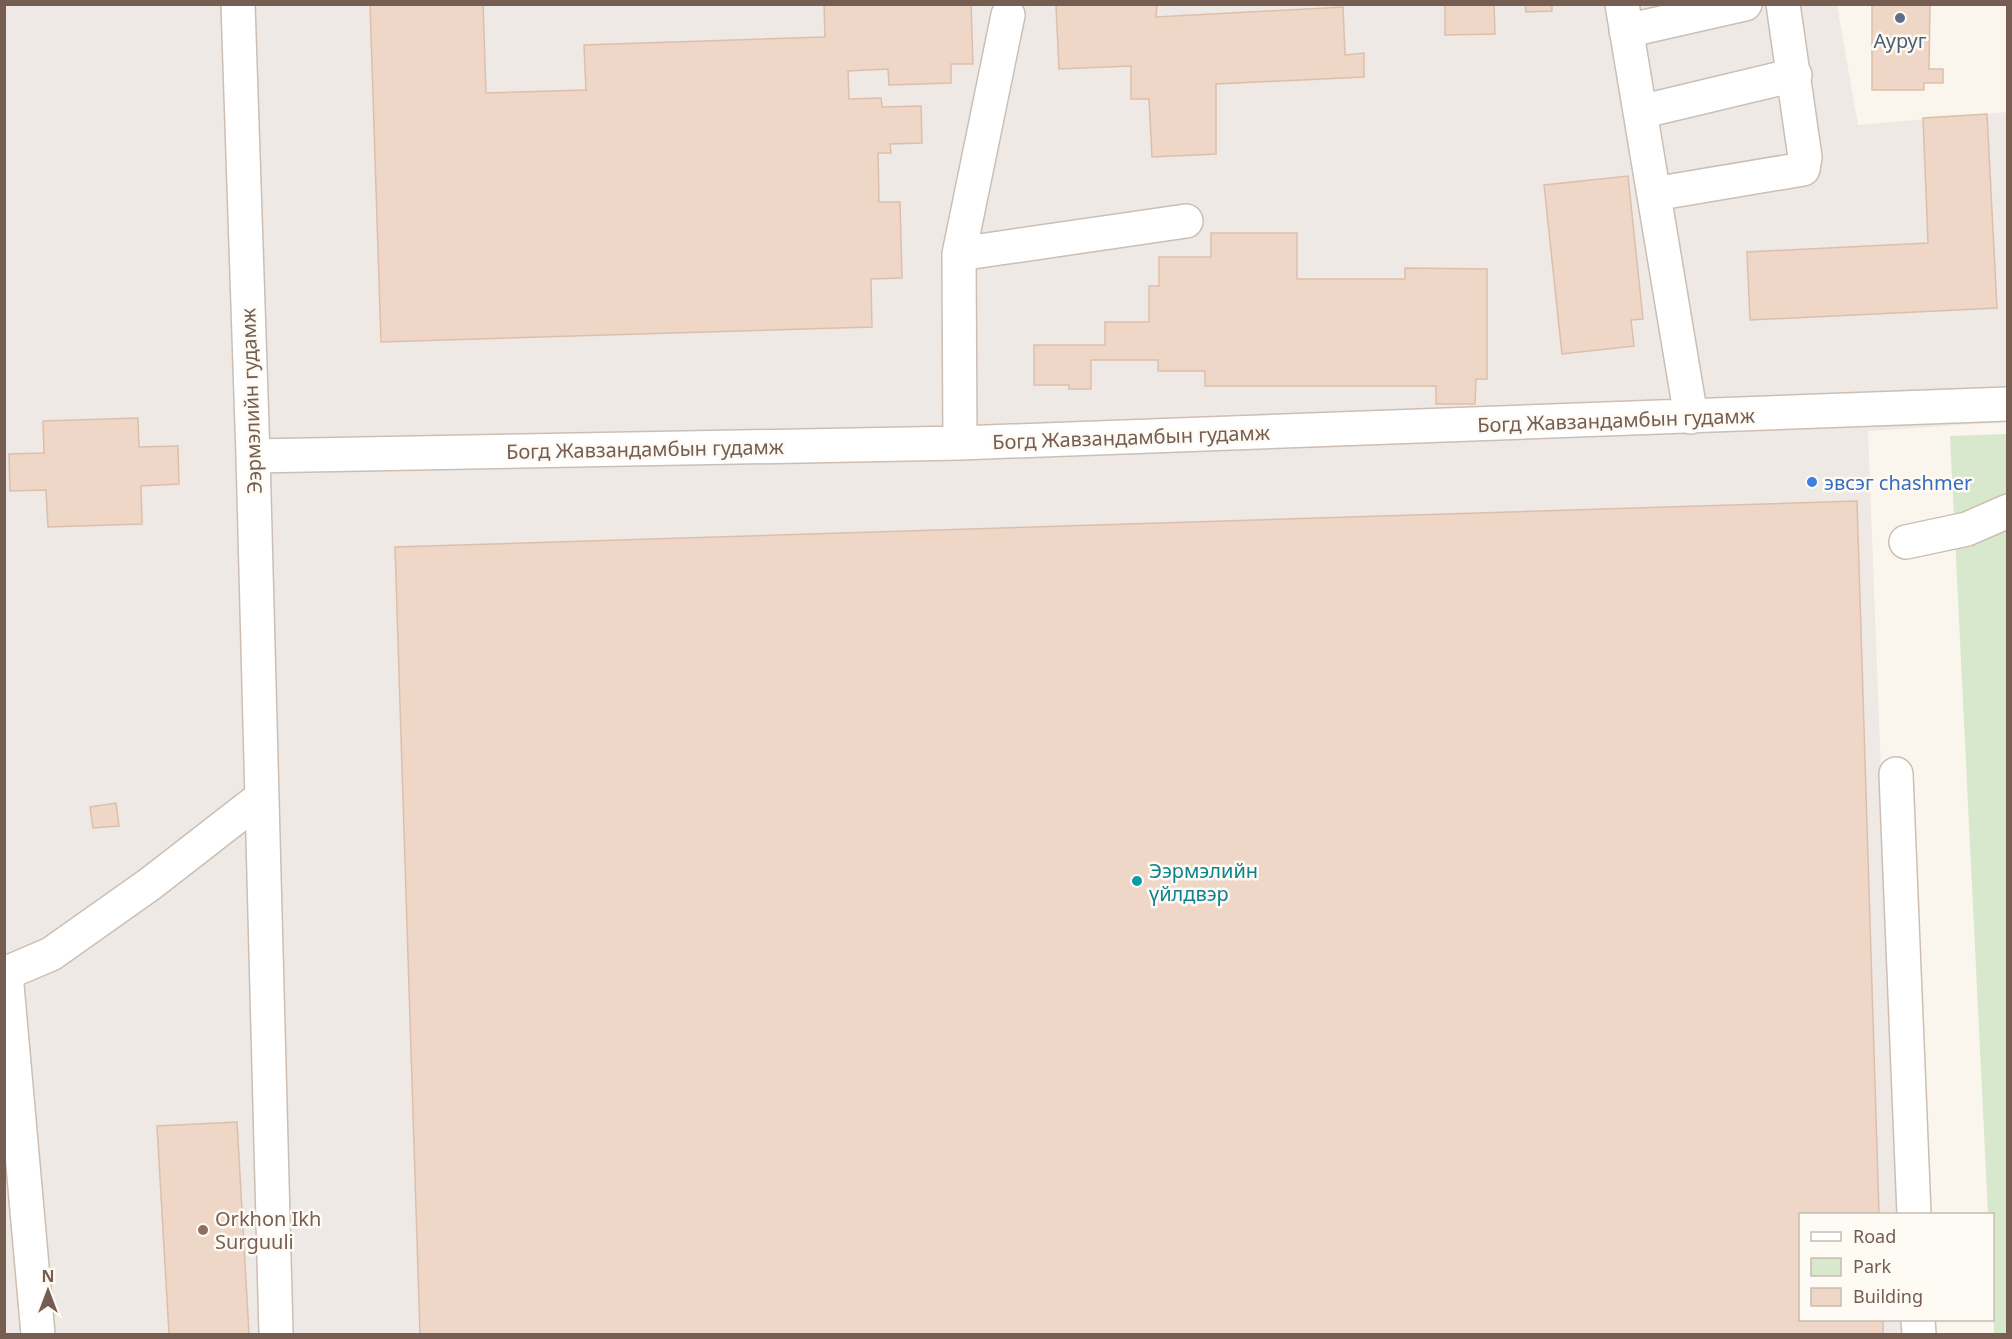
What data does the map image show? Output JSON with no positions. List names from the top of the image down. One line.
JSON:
{"streets":{"street":["Ээрмэлийн гудамж","Богд Жавзандамбын гудамж"]},"crossings":[["Ээрмэлийн гудамж","Богд Жавзандамбын гудамж"]],"places":["Ауруг","эвсэг chashmer","Ээрмэлийн үйлдвэр","Orkhon Ikh Surguuli"],"legend":["Road","Park","Building"],"north":"top"}
